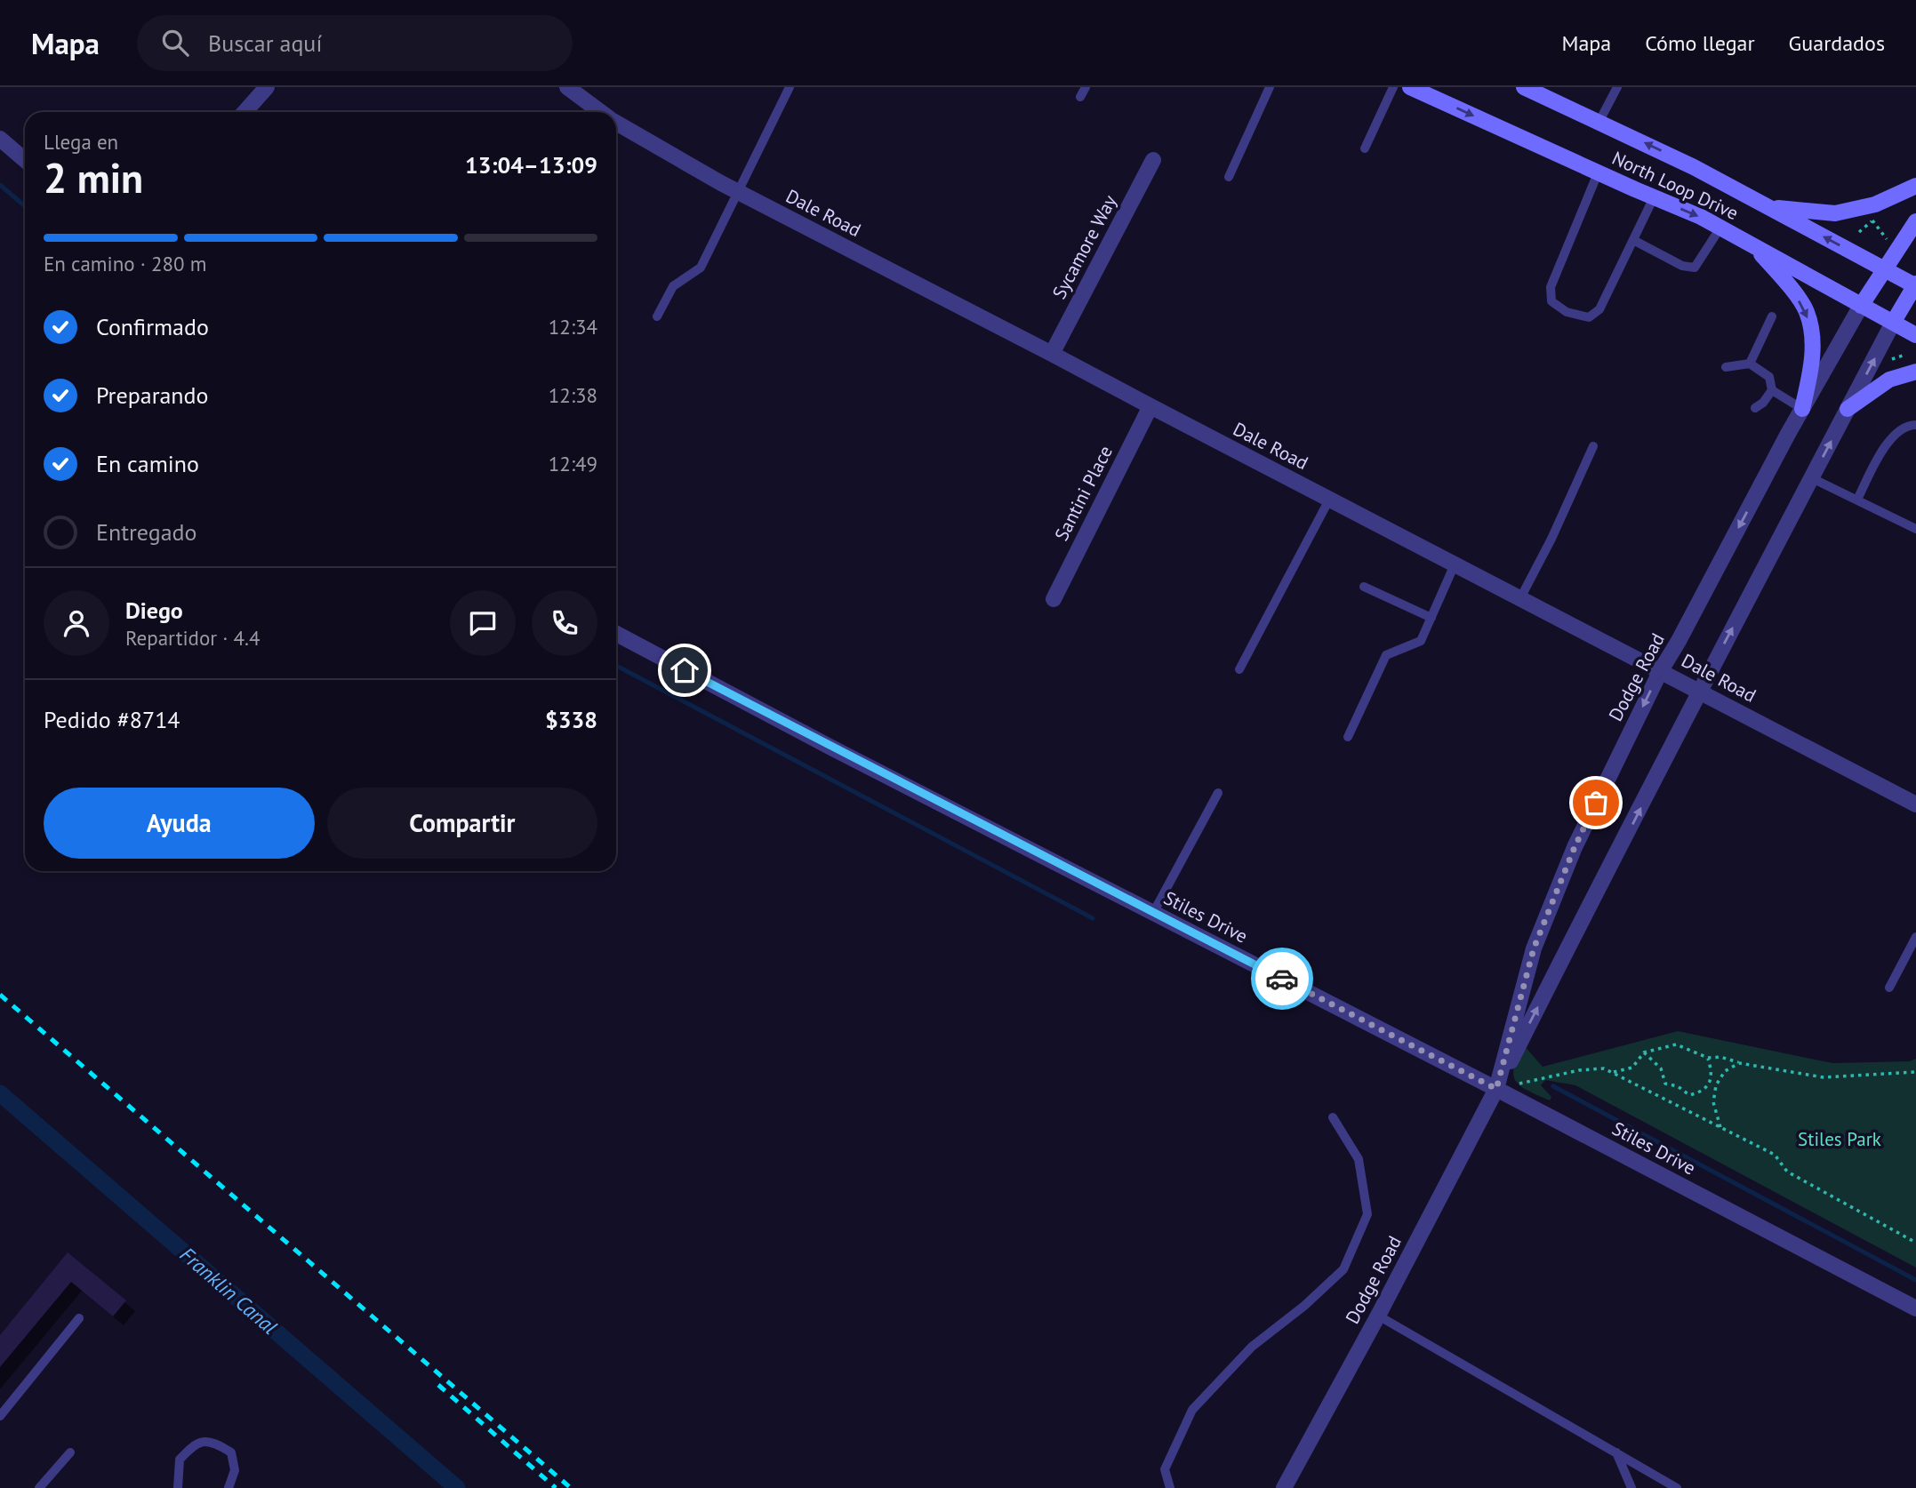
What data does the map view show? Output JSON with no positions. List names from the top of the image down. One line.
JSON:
{"streets":{"main road":["North Loop Drive"],"street":["Dale Road","Sycamore Way","Santini Place","Dodge Road","Stiles Drive"]},"crossings":[["North Loop Drive","Dodge Road"],["Dale Road","Sycamore Way"],["Dale Road","Santini Place"],["Dale Road","Dodge Road"],["Dodge Road","Stiles Drive"]],"water":["Franklin Canal"],"parks":["Stiles Park"],"page":{"header":"Mapa","search":"Buscar aquí","nav":["Mapa","Cómo llegar","Guardados"],"heading":["2 min","Llega en","13:04–13:09"],"panel":["Diego","Repartidor · 4.4","Pedido #8714","$338"],"bar":"En camino · 280 m","list":[["Confirmado","12:34"],["Preparando","12:38"],["En camino","12:49"],"Entregado"],"buttons":["Ayuda","Compartir"]}}
